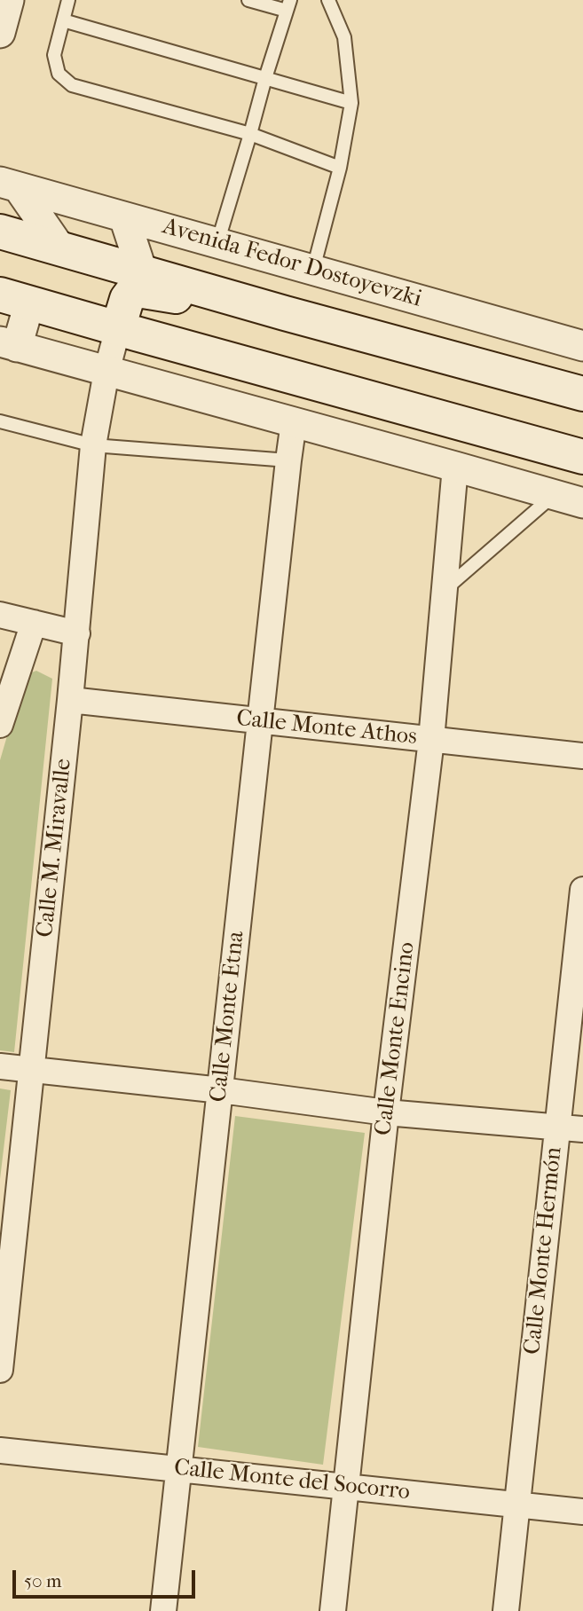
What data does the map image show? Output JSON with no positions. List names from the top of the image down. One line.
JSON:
{"streets":{"main road":["Avenida Fedor Dostoyevzki"],"street":["Calle Monte Athos","Calle M. Miravalle","Calle Monte Etna","Calle Monte Encino","Calle Monte Hermón","Calle Monte del Socorro"]},"crossings":[["Calle Monte Athos","Calle M. Miravalle"],["Calle Monte Athos","Calle Monte Etna"],["Calle Monte Athos","Calle Monte Encino"],["Calle Monte Etna","Calle Monte del Socorro"],["Calle Monte Encino","Calle Monte del Socorro"],["Calle Monte Hermón","Calle Monte del Socorro"]],"scale_bar":"50 m"}
